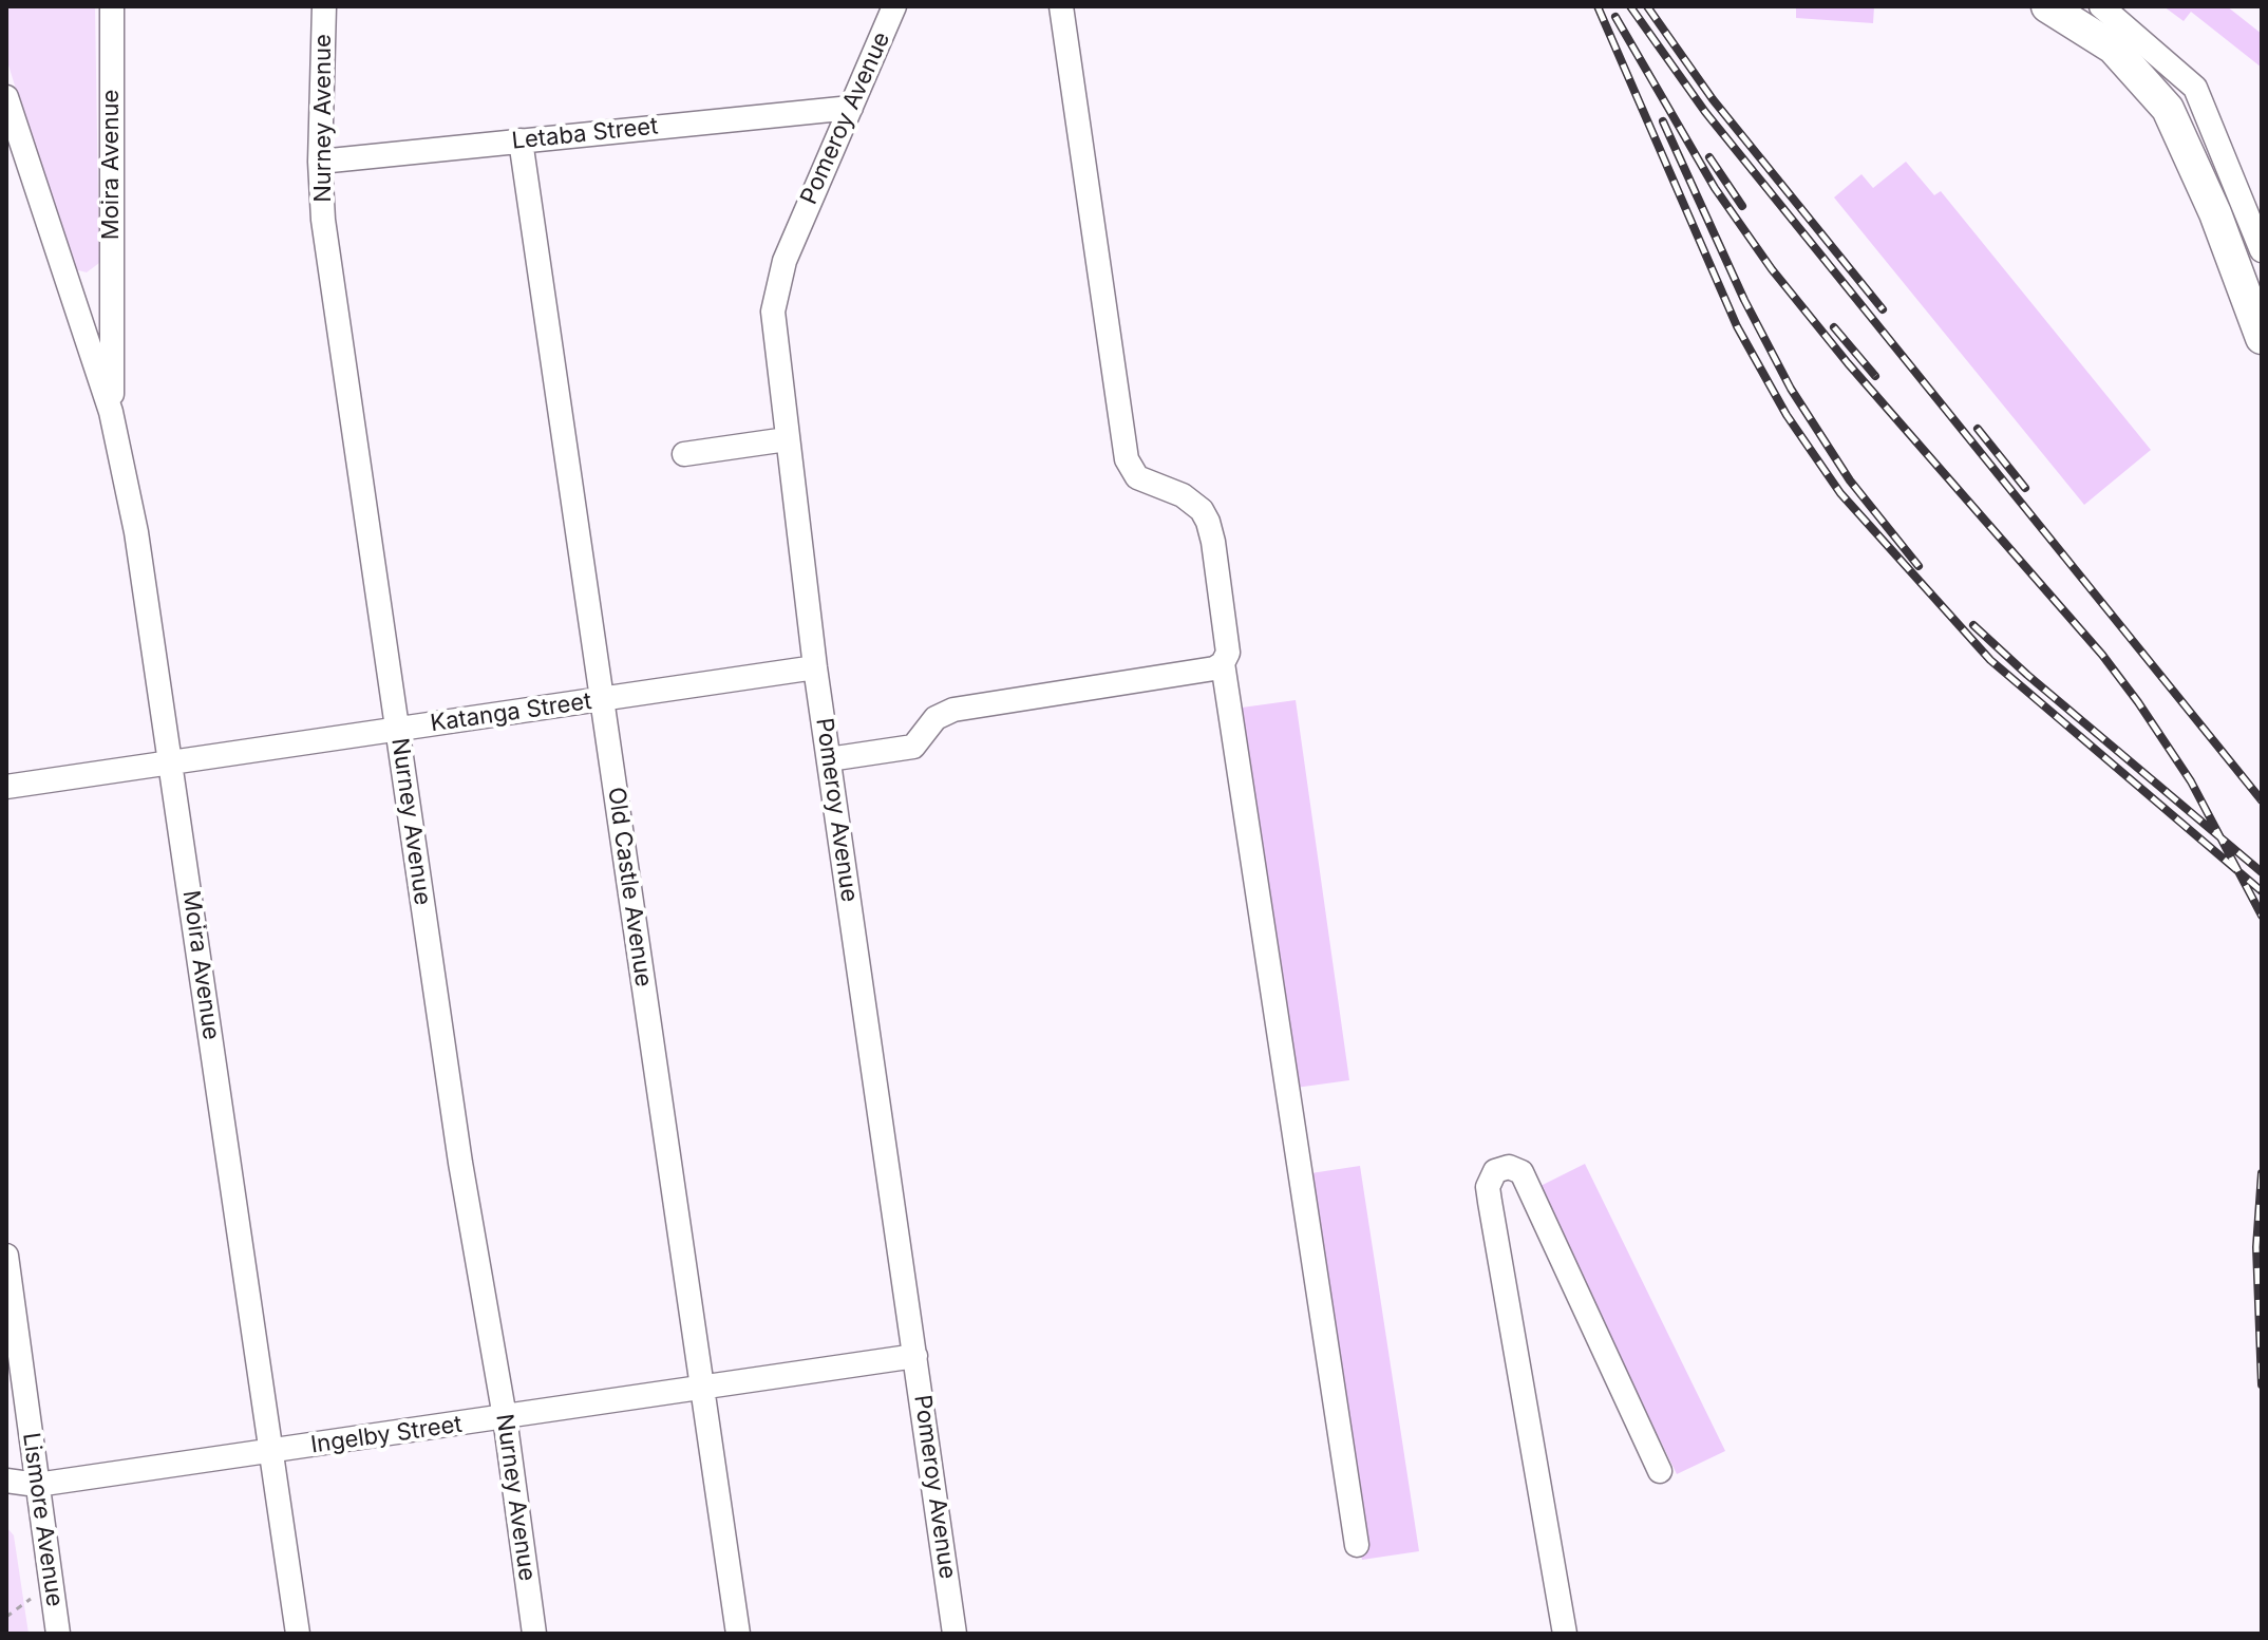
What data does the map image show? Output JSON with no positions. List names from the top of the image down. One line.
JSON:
{"streets":{"street":["Nurney Avenue","Pomeroy Avenue","Letaba Street","Moira Avenue","Katanga Street","Old Castle Avenue","Ingelby Street","Lismore Avenue"]},"crossings":[["Nurney Avenue","Letaba Street"],["Nurney Avenue","Katanga Street"],["Nurney Avenue","Ingelby Street"],["Pomeroy Avenue","Letaba Street"],["Pomeroy Avenue","Katanga Street"],["Pomeroy Avenue","Ingelby Street"],["Letaba Street","Old Castle Avenue"],["Moira Avenue","Katanga Street"],["Moira Avenue","Ingelby Street"],["Katanga Street","Old Castle Avenue"],["Old Castle Avenue","Ingelby Street"],["Ingelby Street","Lismore Avenue"]]}
